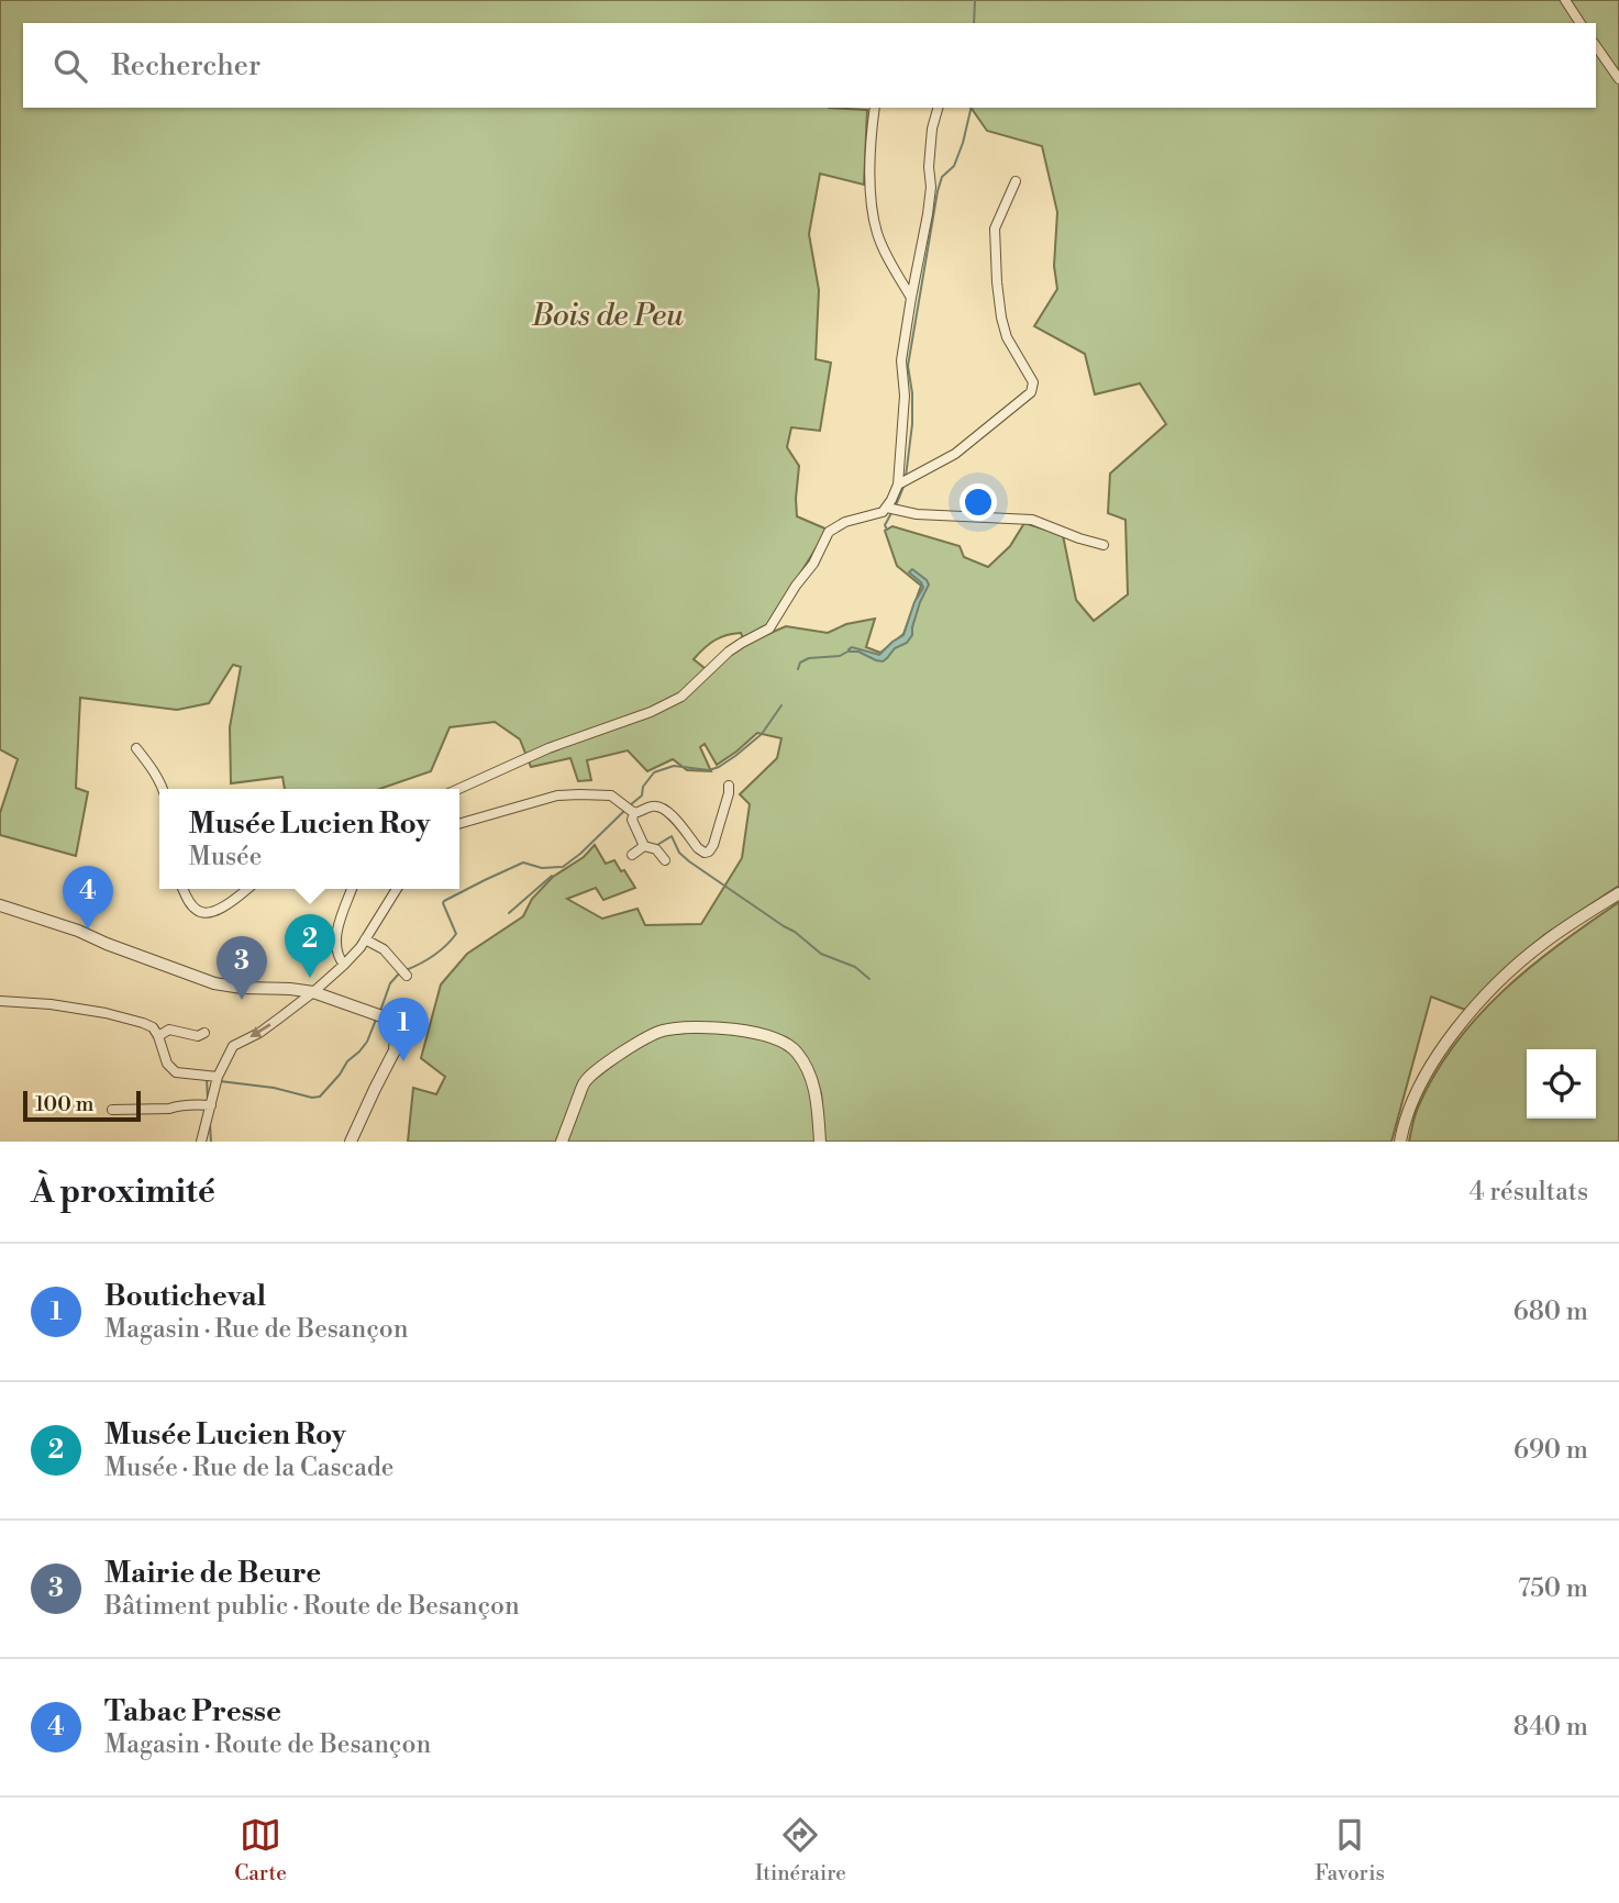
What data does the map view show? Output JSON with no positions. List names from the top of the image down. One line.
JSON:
{"parks":["Bois de Peu"],"scale_bar":"100 m","page":{"search":"Rechercher","popup":["Musée Lucien Roy","Musée"],"pins":["4","2","3","1"],"scale":"100 m","heading":["À proximité","4 résultats"],"list":[{"mark":"1","name":"Bouticheval","note":"Magasin · Rue de Besançon","value":"680 m"},{"mark":"2","name":"Musée Lucien Roy","note":"Musée · Rue de la Cascade","value":"690 m"},{"mark":"3","name":"Mairie de Beure","note":"Bâtiment public · Route de Besançon","value":"750 m"},{"mark":"4","name":"Tabac Presse","note":"Magasin · Route de Besançon","value":"840 m"}],"nav":["Carte","Itinéraire","Favoris"]}}
